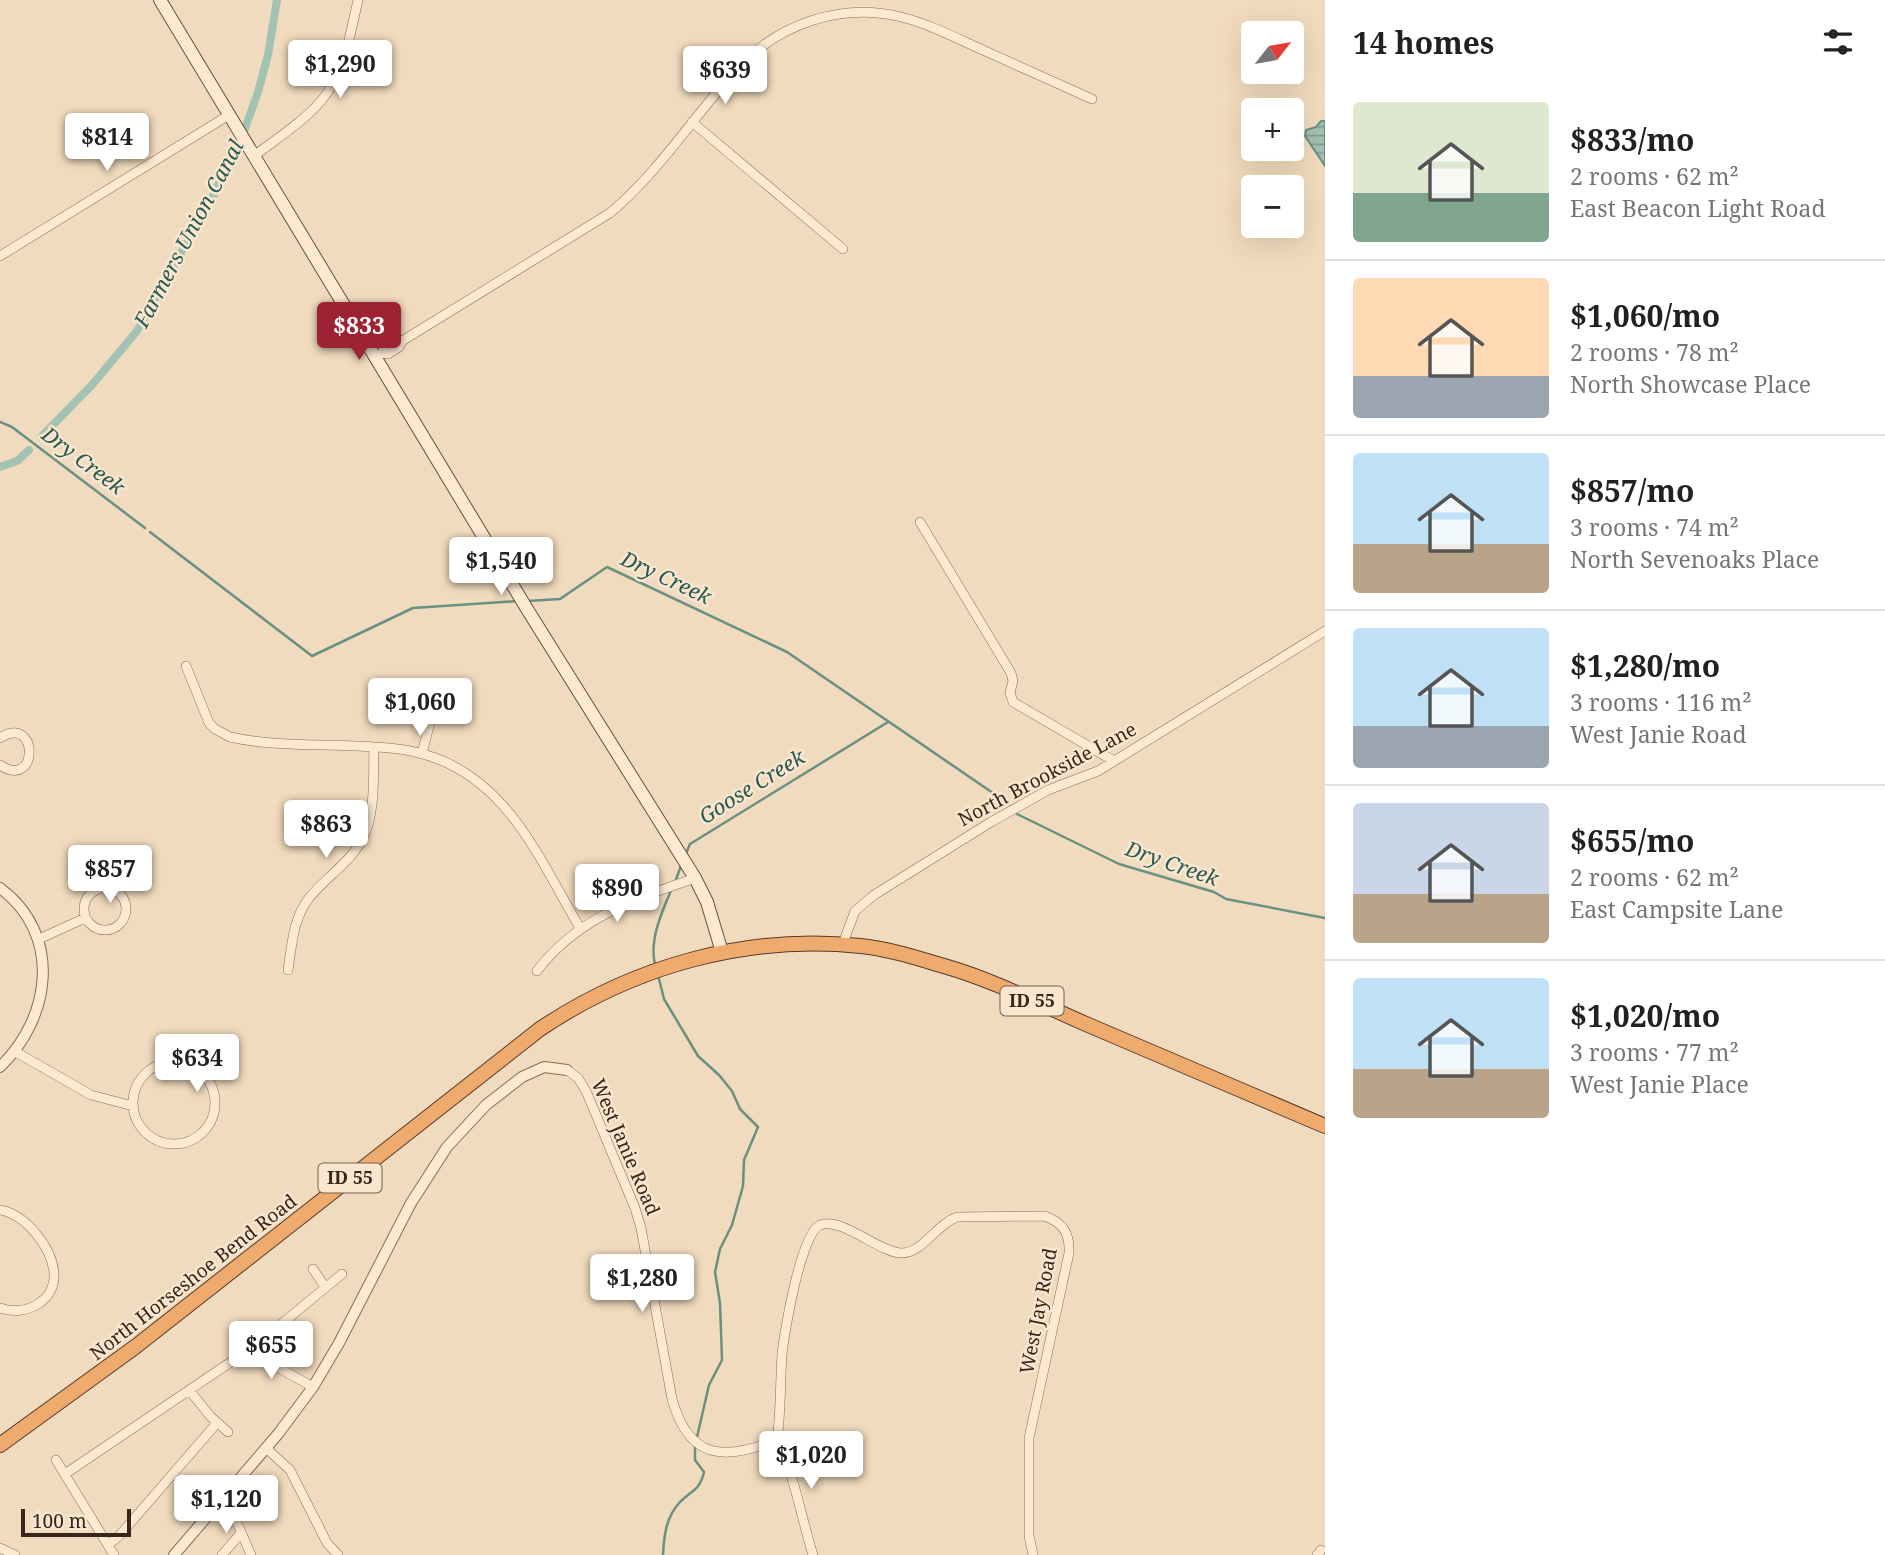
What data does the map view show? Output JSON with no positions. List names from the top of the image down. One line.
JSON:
{"streets":{"highway":["ID 55","North Horseshoe Bend Road"],"street":["North Brookside Lane","West Janie Road","West Jay Road"]},"crossings":[["North Brookside Lane","North Horseshoe Bend Road"],["West Janie Road","West Jay Road"]],"water":["Farmers Union Canal","Dry Creek","Goose Creek"],"scale_bar":"100 m","north":"top right","page":{"heading":"14 homes","map_buttons":["+","−"],"price":["$1,290","$639","$814","$833","$1,540","$1,060","$863","$857","$890","$634","$1,280","$655","$1,020","$1,120"],"list":[{"name":"$833/mo","note":"2 rooms · 62 m² · East Beacon Light Road"},{"name":"$1,060/mo","note":"2 rooms · 78 m² · North Showcase Place"},{"name":"$857/mo","note":"3 rooms · 74 m² · North Sevenoaks Place"},{"name":"$1,280/mo","note":"3 rooms · 116 m² · West Janie Road"},{"name":"$655/mo","note":"2 rooms · 62 m² · East Campsite Lane"},{"name":"$1,020/mo","note":"3 rooms · 77 m² · West Janie Place"}],"scale":"100 m"}}
